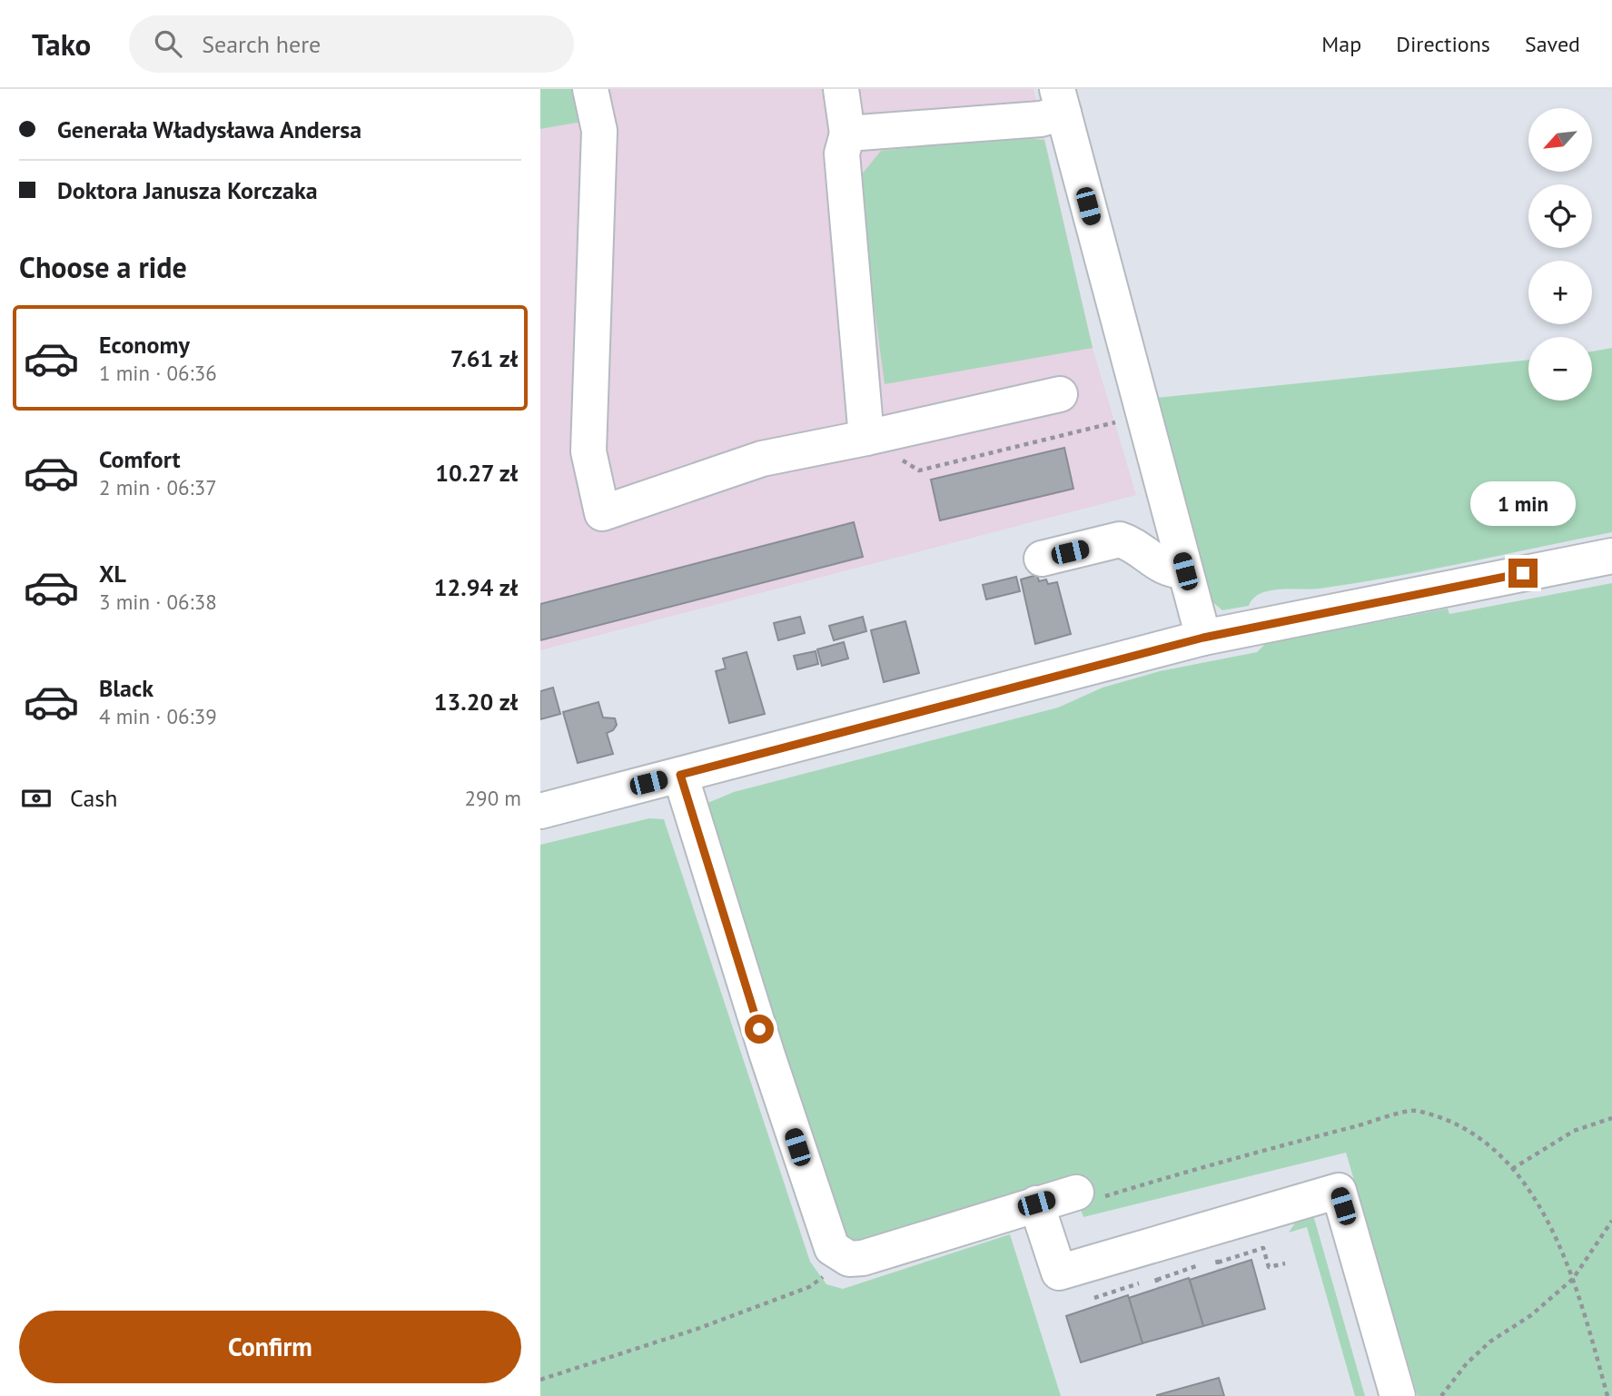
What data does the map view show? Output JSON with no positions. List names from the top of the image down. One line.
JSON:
{"north":"bottom left","page":{"header":"Tako","search":"Search here","nav":["Map","Directions","Saved"],"banner":["Generała Władysława Andersa","Doktora Janusza Korczaka"],"map_buttons":["+","−"],"heading":"Choose a ride","list":[{"name":"Economy","note":"1 min · 06:36","value":"7.61 zł"},{"name":"Comfort","note":"2 min · 06:37","value":"10.27 zł"},{"name":"XL","note":"3 min · 06:38","value":"12.94 zł"},{"name":"Black","note":"4 min · 06:39","value":"13.20 zł"}],"bubble":"1 min","pay":["Cash","290 m"],"buttons":"Confirm"}}
